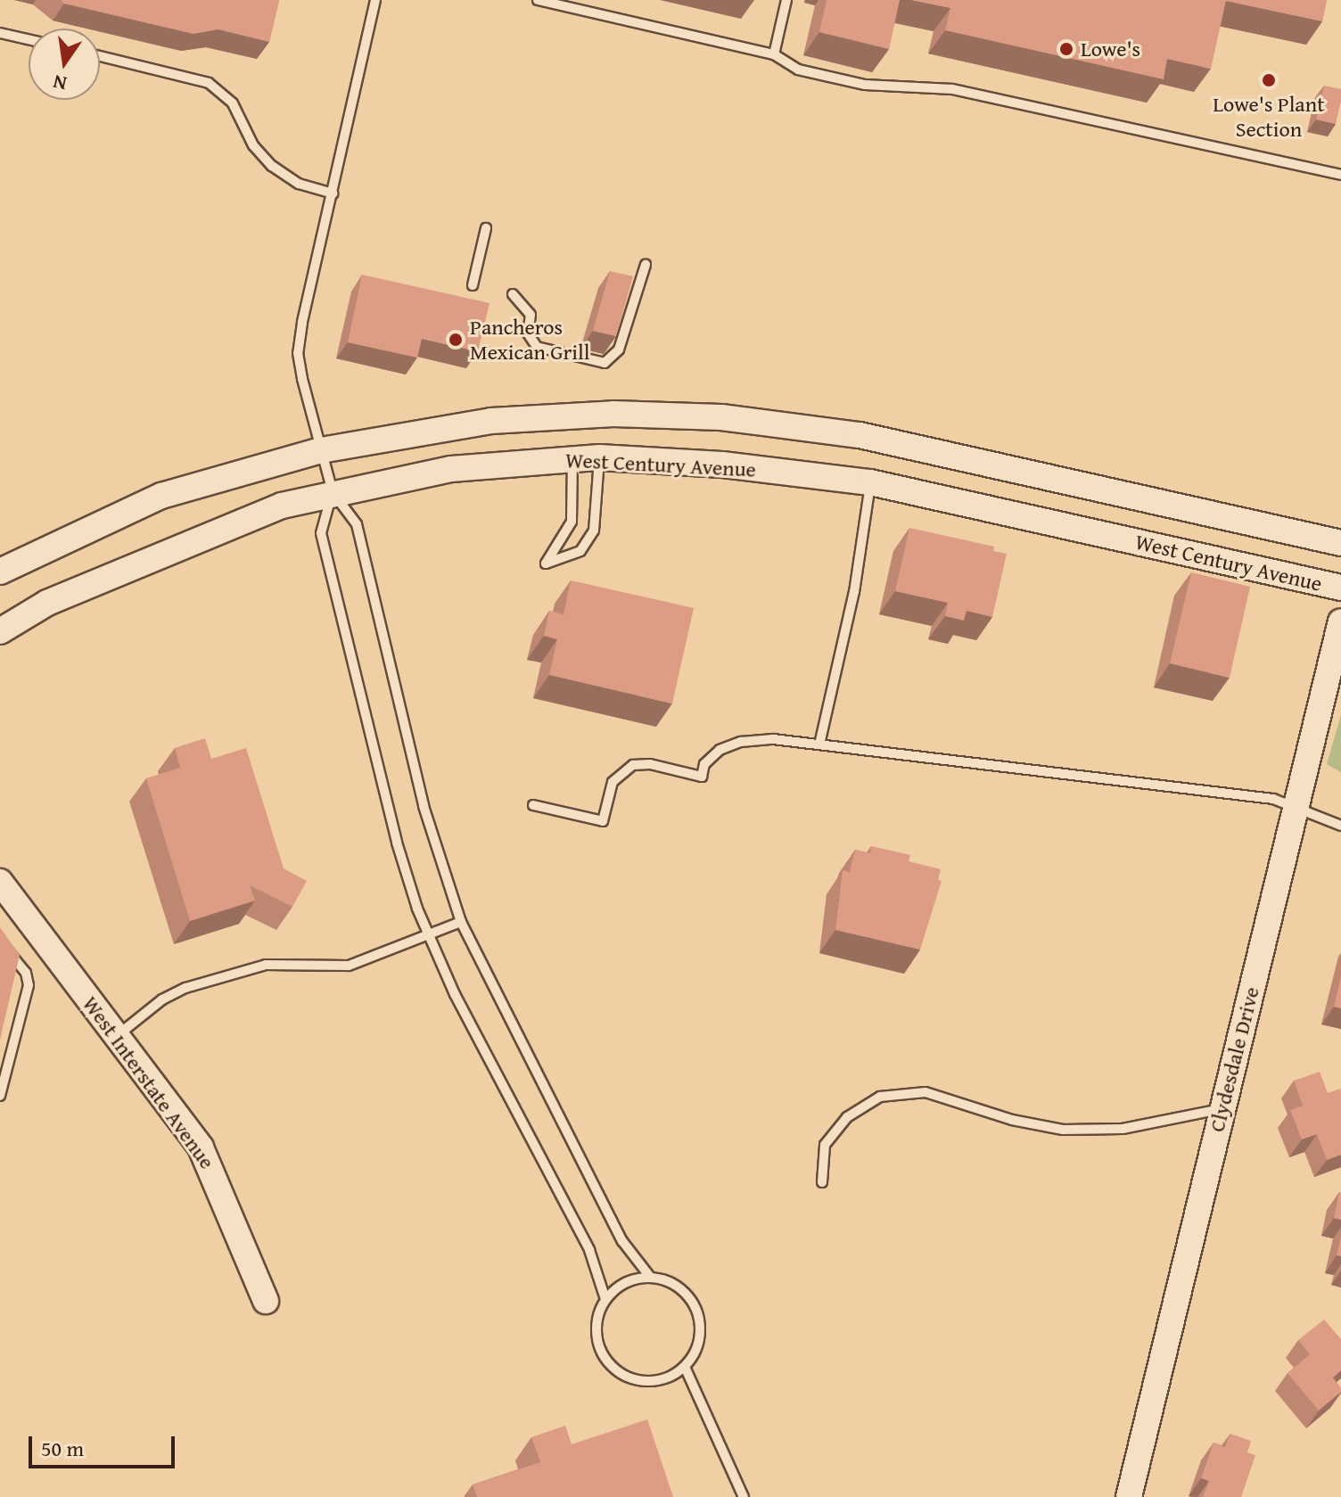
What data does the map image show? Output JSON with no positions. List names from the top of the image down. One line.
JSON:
{"streets":{"main road":["West Century Avenue","Clydesdale Drive","West Interstate Avenue"]},"places":["Lowe's","Lowe's Plant Section","Pancheros Mexican Grill"],"scale_bar":"50 m","north":"bottom"}
